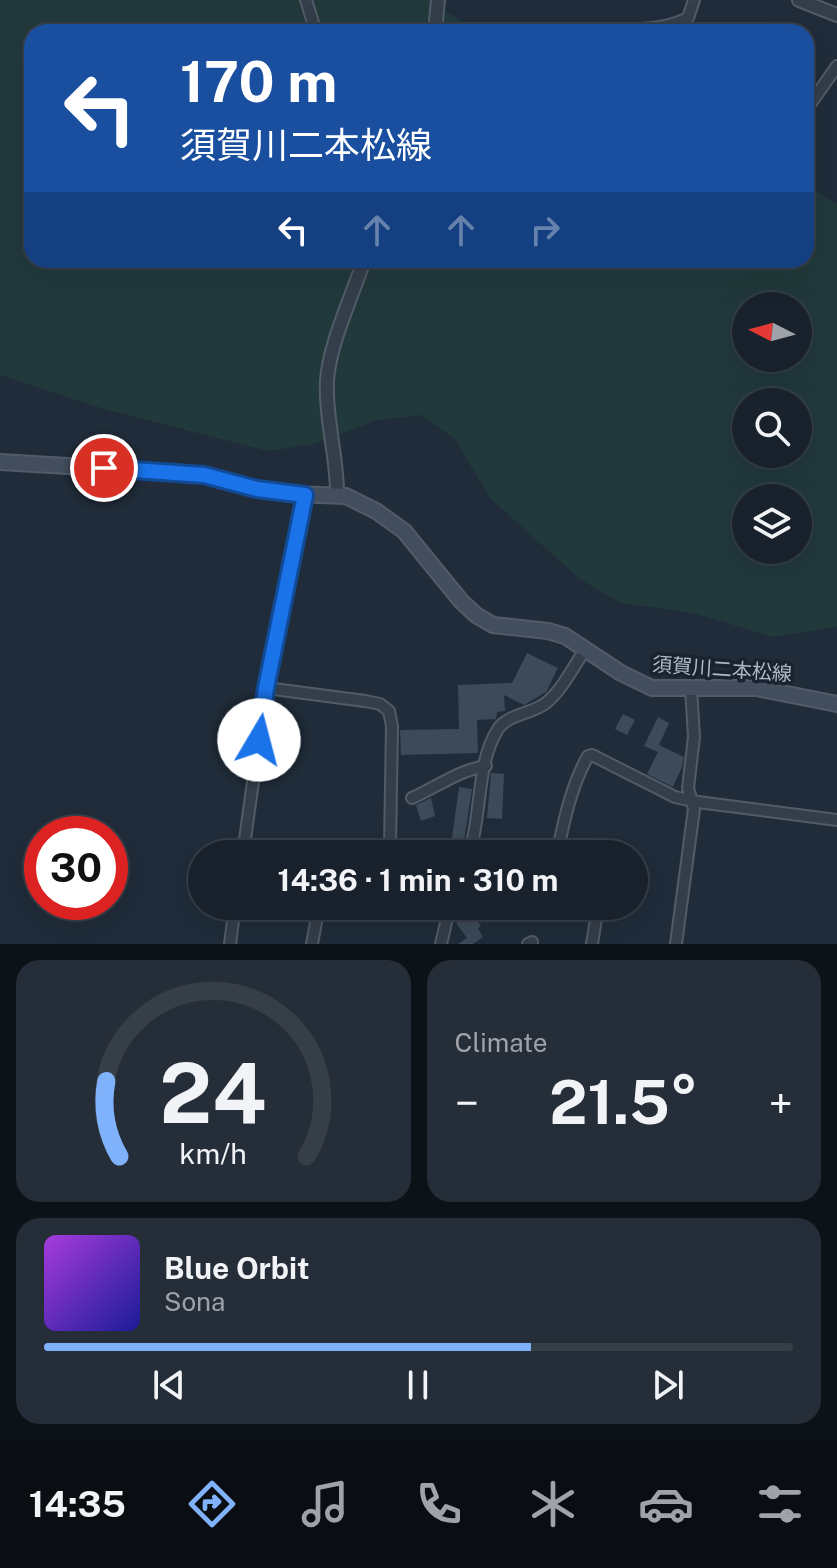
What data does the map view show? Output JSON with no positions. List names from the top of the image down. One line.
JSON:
{"streets":{"main road":["須賀川二本松線"]},"north":"left","page":{"turn":["170 m","須賀川二本松線"],"limit":"30","trip":"14:36 · 1 min · 310 m","tile":"Climate","heat":["−","21.5°","+"],"song":["Blue Orbit","Sona"],"tabs":"14:35","gauge":["24","km/h"]}}
